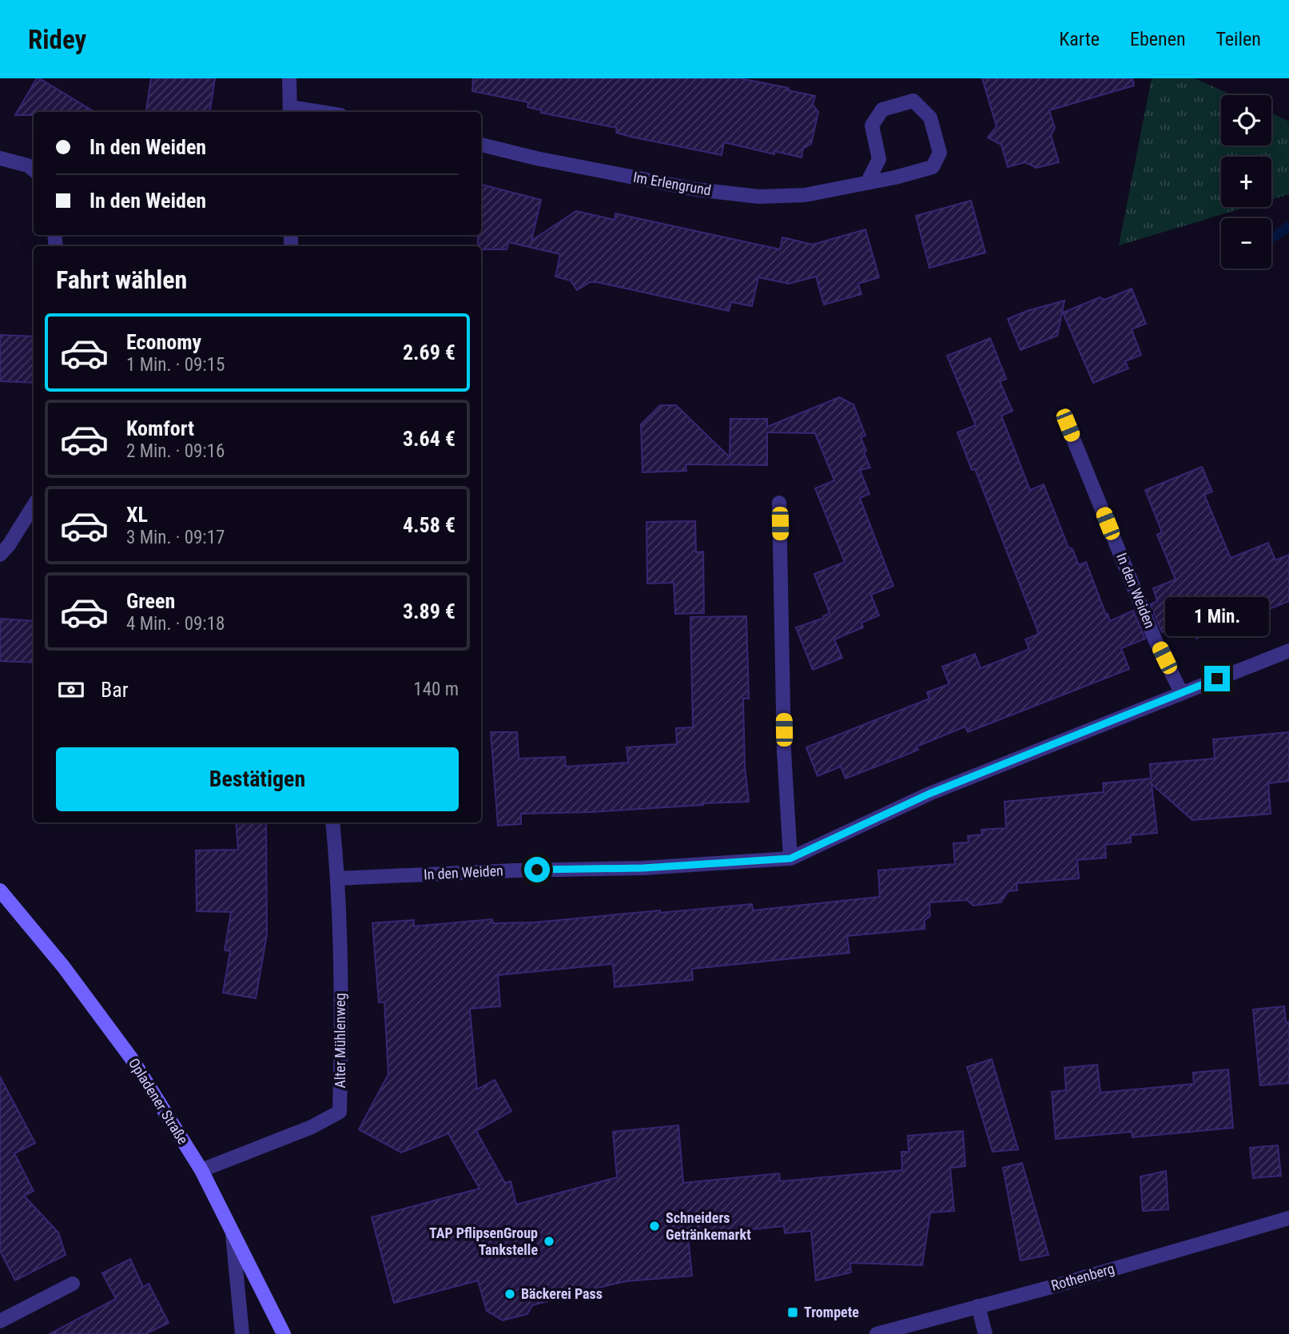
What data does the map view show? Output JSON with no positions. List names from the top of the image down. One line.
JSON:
{"streets":{"main road":["Opladener Straße"],"street":["Im Erlengrund","In den Weiden","Alter Mühlenweg","Rothenberg"]},"crossings":[["In den Weiden","Alter Mühlenweg"],["Alter Mühlenweg","Opladener Straße"]],"places":{"other":["Schneiders Getränkemarkt","TAP PflipsenGroup Tankstelle","Bäckerei Pass"],"transit":["Trompete"]},"page":{"header":"Ridey","nav":["Karte","Ebenen","Teilen"],"map_buttons":["+","−"],"banner":["In den Weiden","In den Weiden"],"heading":"Fahrt wählen","list":[{"name":"Economy","note":"1 Min. · 09:15","value":"2.69 €"},{"name":"Komfort","note":"2 Min. · 09:16","value":"3.64 €"},{"name":"XL","note":"3 Min. · 09:17","value":"4.58 €"},{"name":"Green","note":"4 Min. · 09:18","value":"3.89 €"}],"bubble":"1 Min.","pay":["Bar","140 m"],"buttons":"Bestätigen"}}
